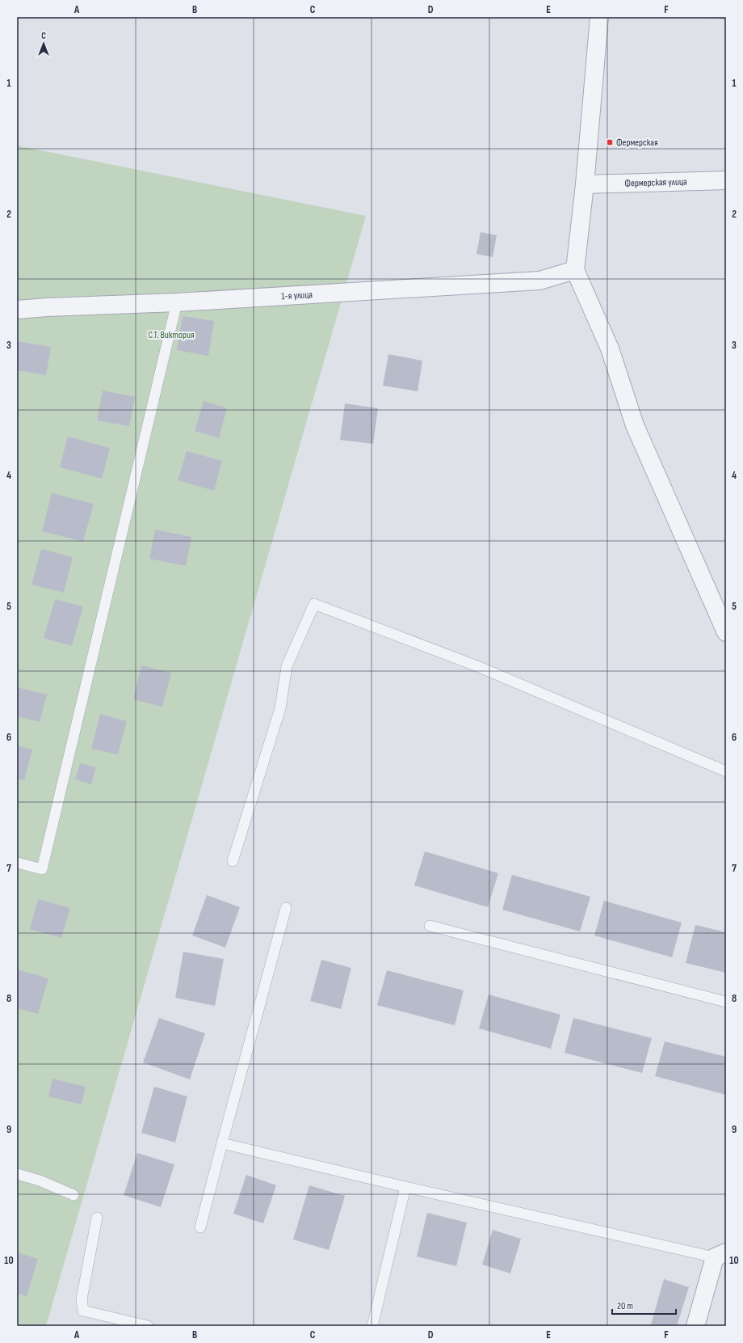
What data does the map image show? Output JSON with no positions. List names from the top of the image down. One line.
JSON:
{"streets":{"street":["Фермерская улица","1-я улица"]},"parks":["С.Т. Виктория"],"places":{"transit":["Фермерская"]},"scale_bar":"20 m","north":"top","grid":{"columns":["A","B","C","D","E","F"],"rows":["1","2","3","4","5","6","7","8","9","10"]}}
